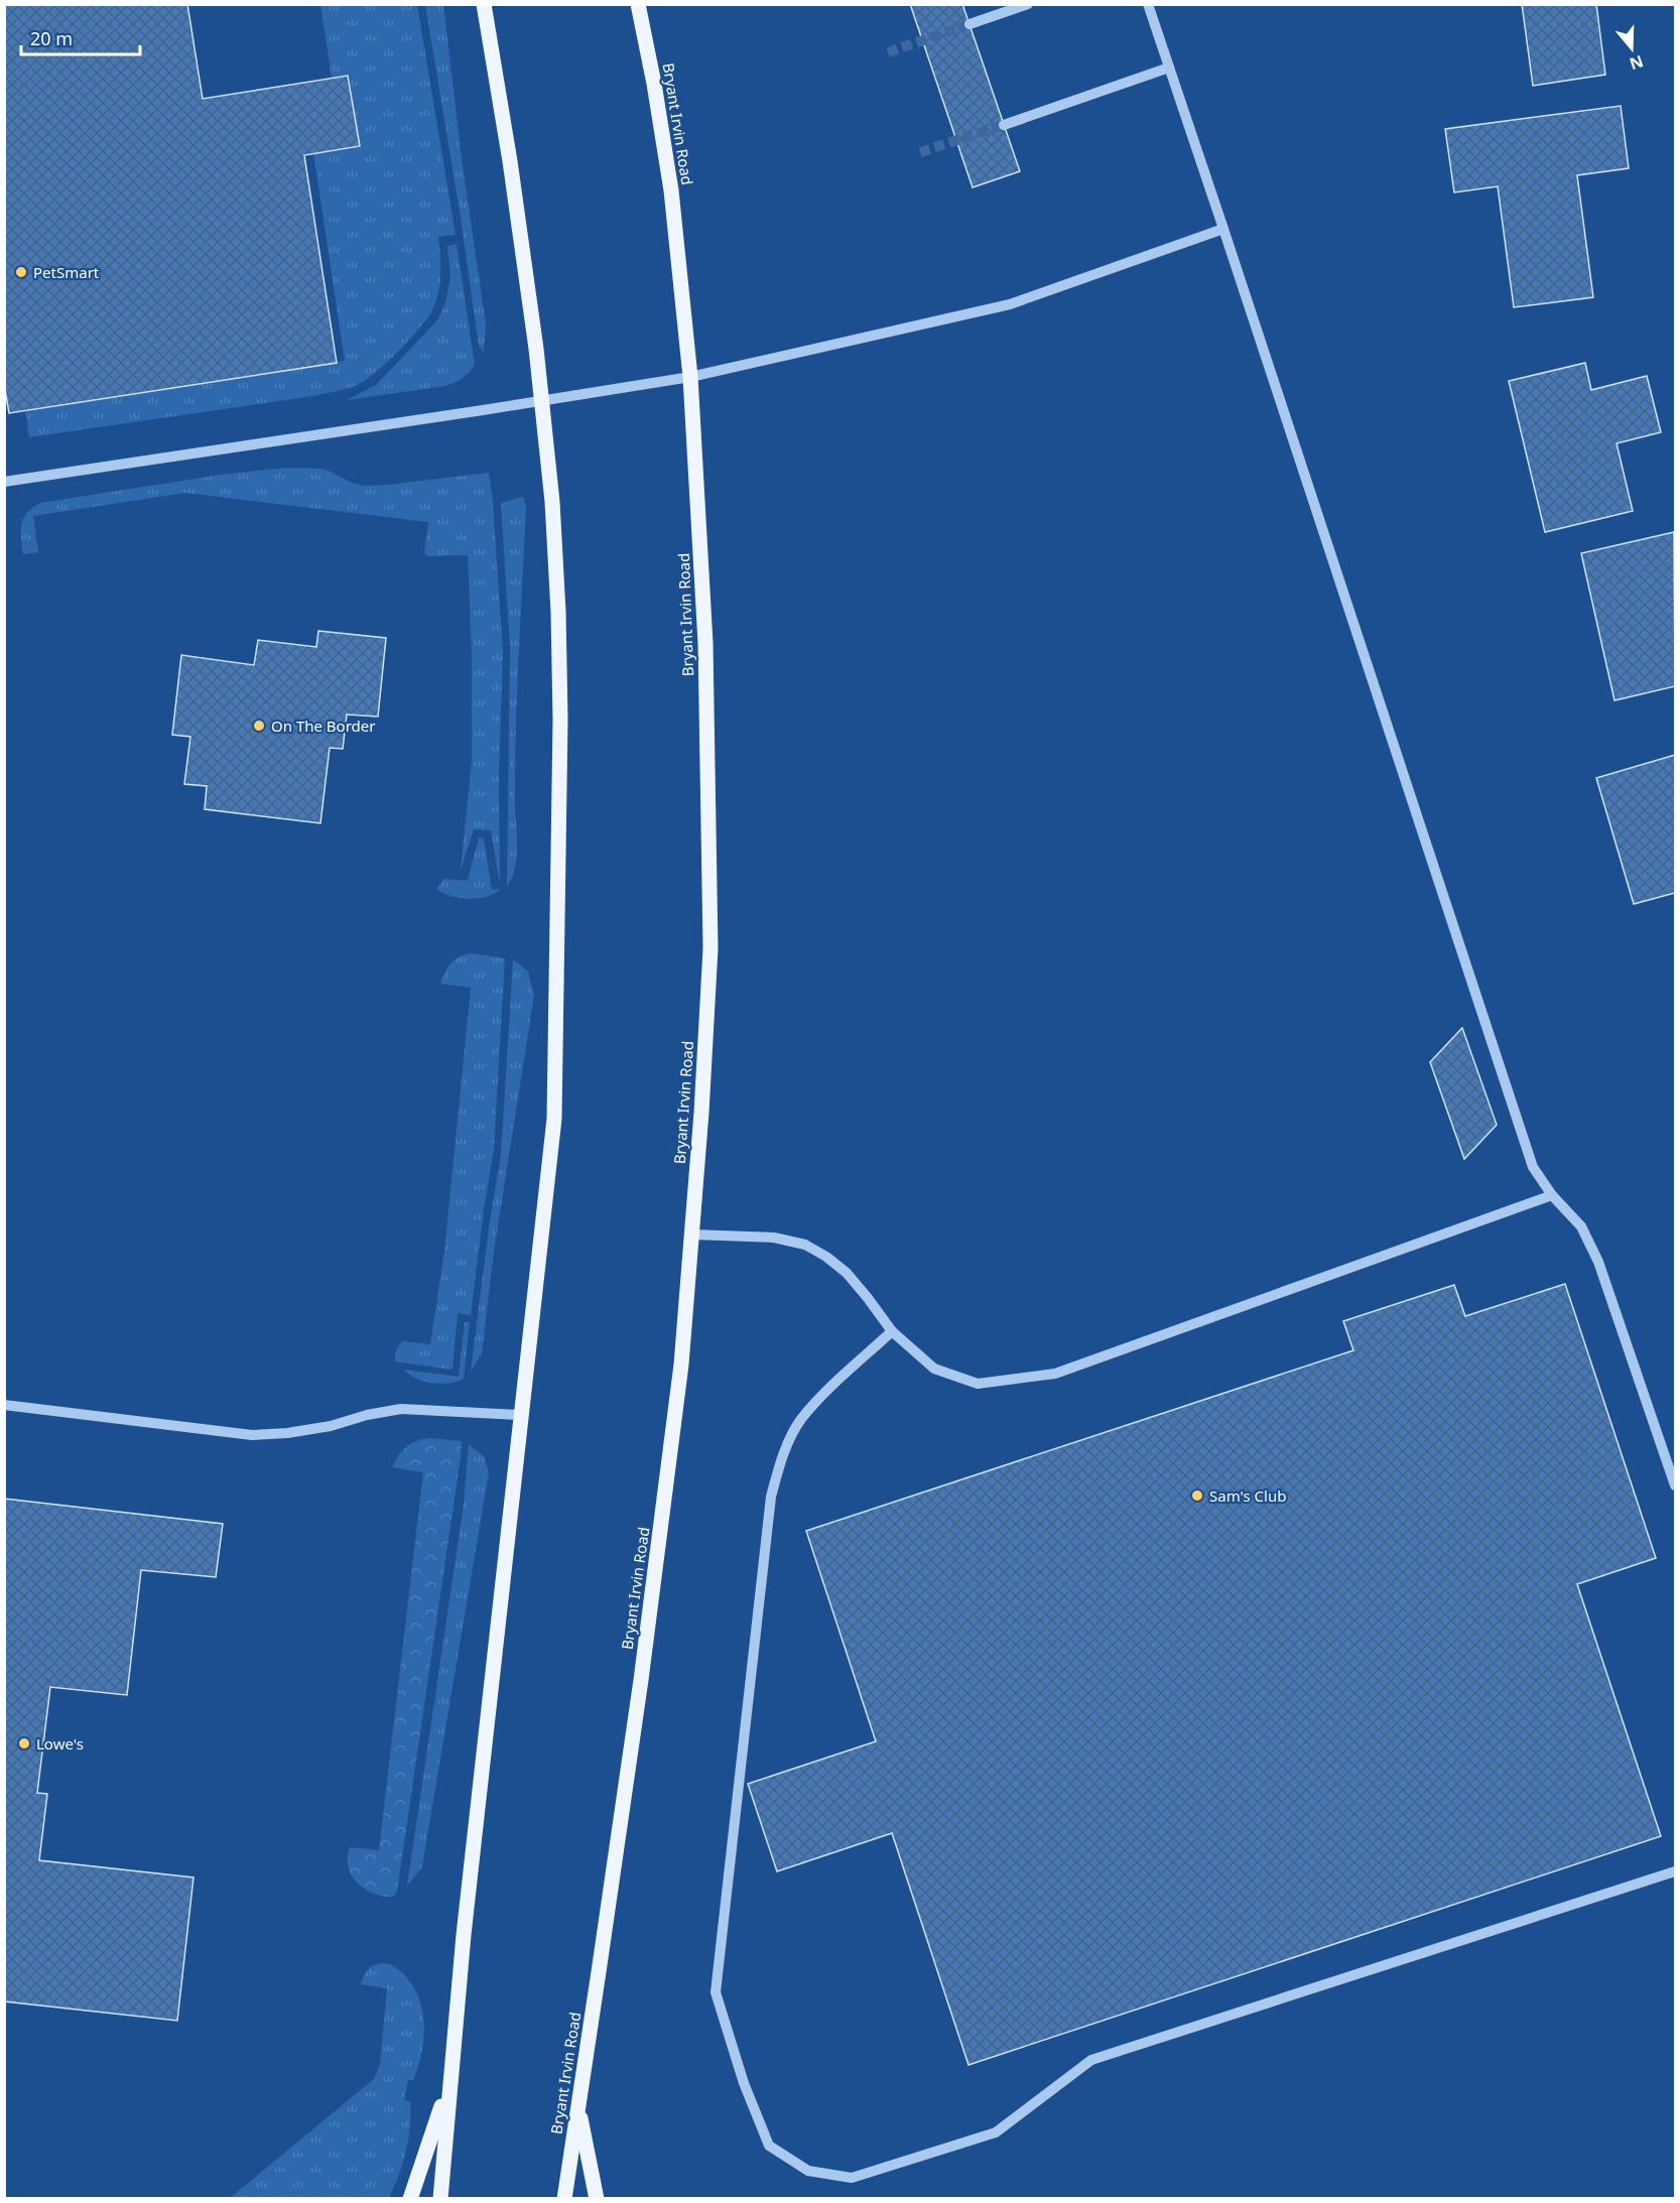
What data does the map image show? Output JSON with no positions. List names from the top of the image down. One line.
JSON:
{"streets":{"main road":["Bryant Irvin Road"]},"places":["PetSmart","On The Border","Sam's Club","Lowe's"],"scale_bar":"20 m","north":"bottom"}
